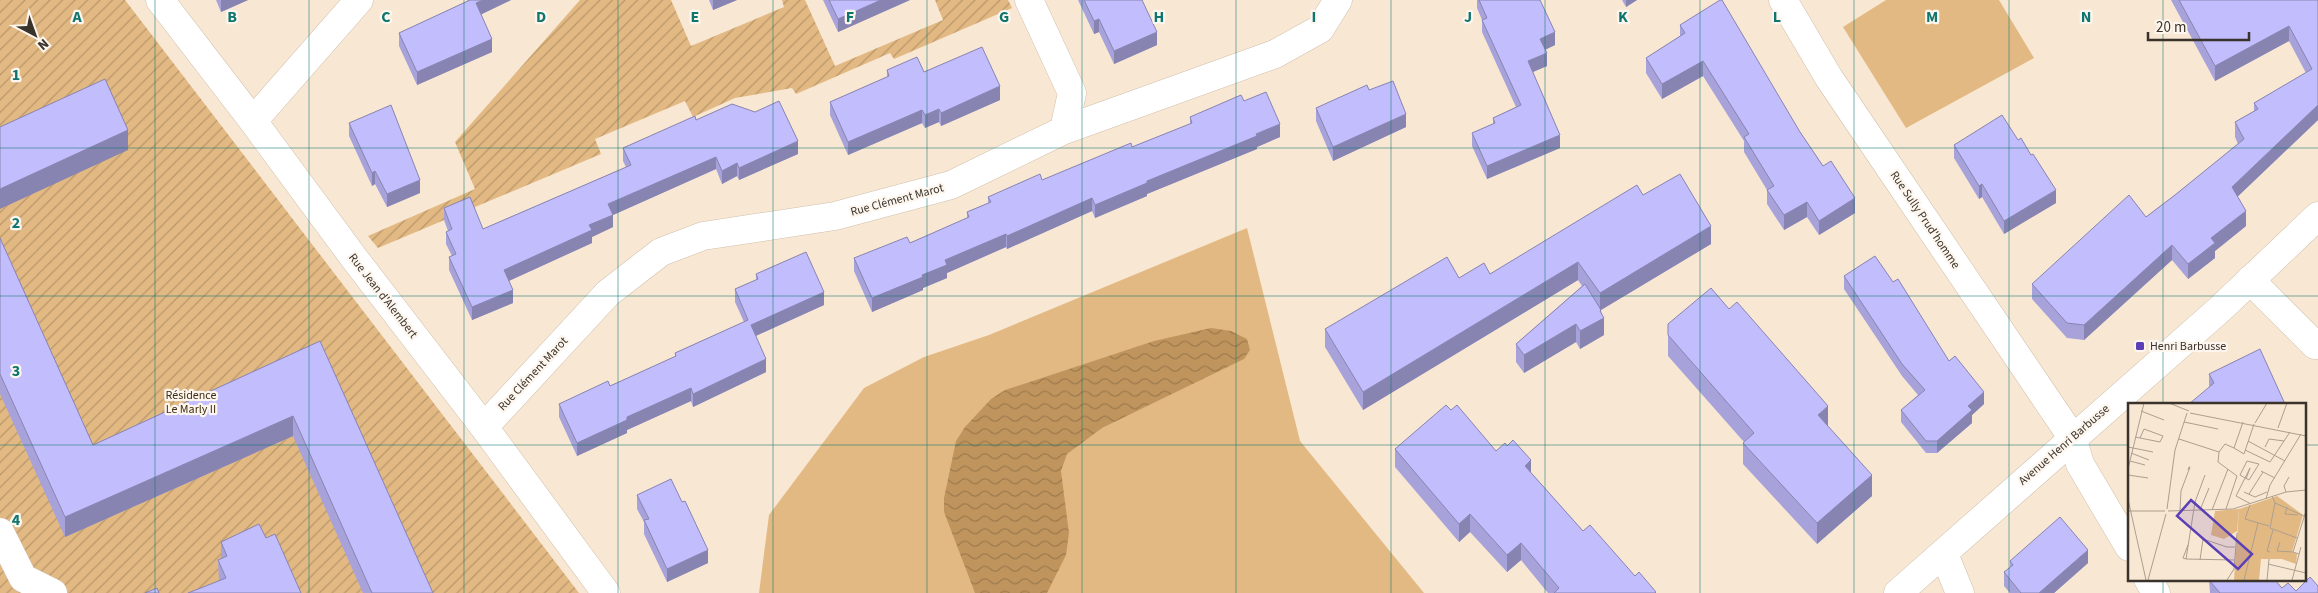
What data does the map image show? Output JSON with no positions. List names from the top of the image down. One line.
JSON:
{"streets":{"street":["Rue Clément Marot","Rue Sully Prud'homme","Rue Jean d'Alembert","Avenue Henri Barbusse"]},"crossings":[["Rue Clément Marot","Rue Jean d'Alembert"],["Rue Sully Prud'homme","Avenue Henri Barbusse"]],"parks":["Résidence Le Marly II"],"places":{"transit":["Henri Barbusse"]},"scale_bar":"20 m","north":"bottom right","grid":{"columns":["A","B","C","D","E","F","G","H","I","J","K","L","M","N"],"rows":["1","2","3","4"]}}
